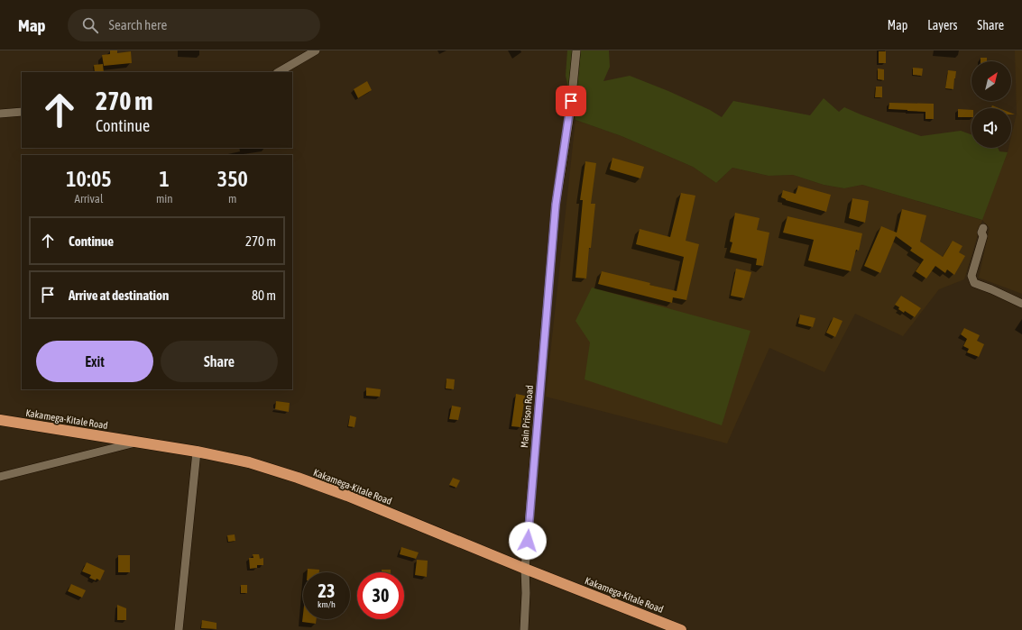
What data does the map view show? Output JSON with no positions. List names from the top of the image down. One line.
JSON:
{"streets":{"highway":["Kakamega-Kitale Road"],"street":["Main Prison Road"]},"crossings":[["Main Prison Road","Kakamega-Kitale Road"]],"north":"top right","page":{"header":"Map","search":"Search here","nav":["Map","Layers","Share"],"turn":["270 m","Continue"],"eta":["10:05","Arrival","1","min","350","m"],"list":[{"name":"Continue","value":"270 m"},{"name":"Arrive at destination","value":"80 m"}],"buttons":["Exit","Share"],"speed":"23 km/h","limit":"30"}}
